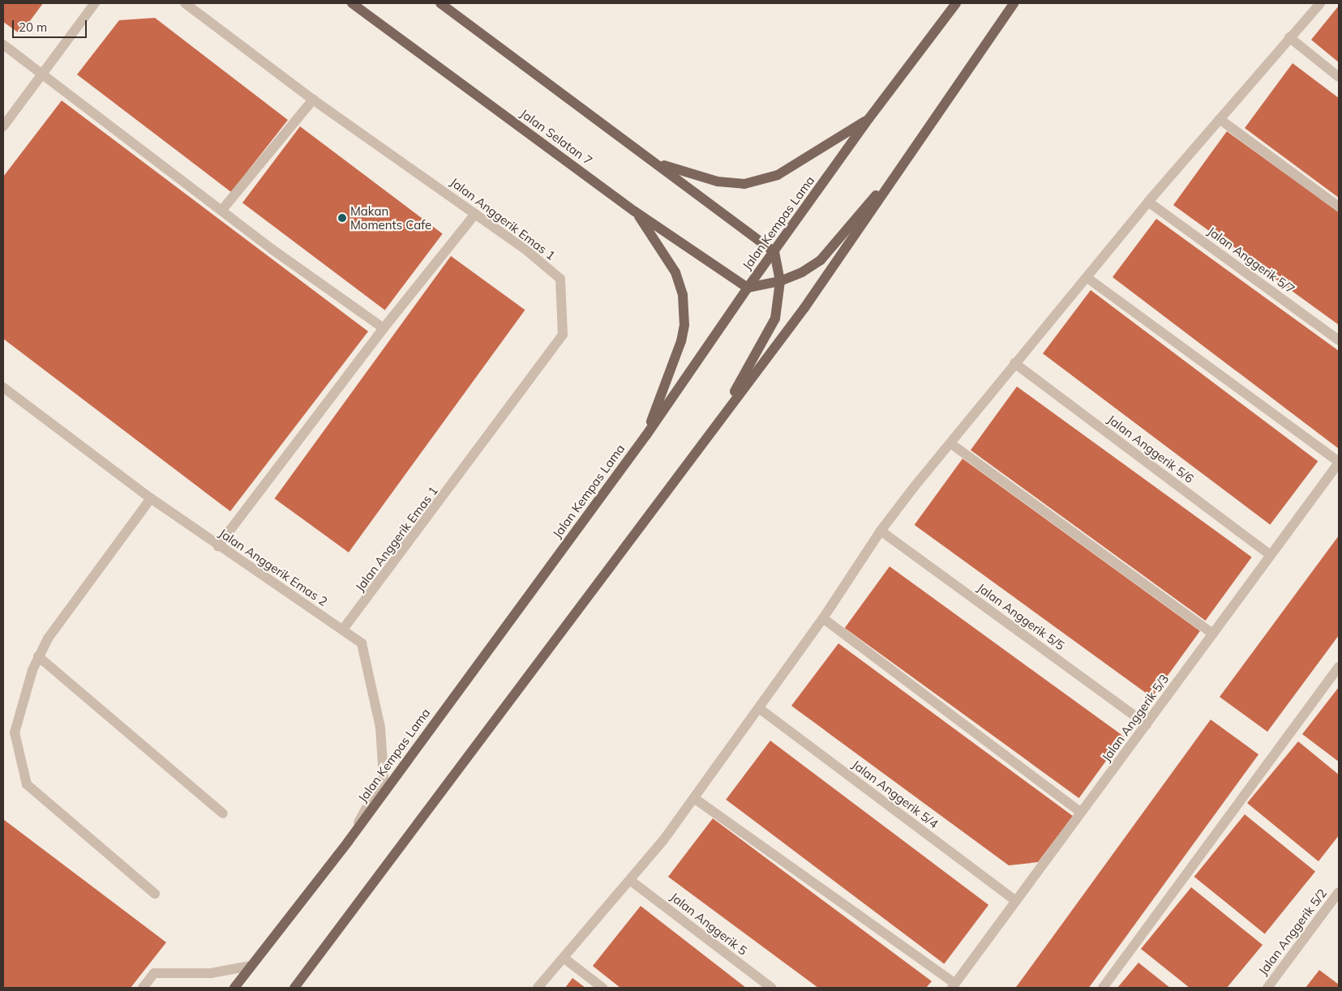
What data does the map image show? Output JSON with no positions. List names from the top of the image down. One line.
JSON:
{"streets":{"main road":["Jalan Selatan 7","Jalan Kempas Lama"],"street":["Jalan Anggerik Emas 1","Jalan Anggerik 5/7","Jalan Anggerik 5/6","Jalan Anggerik Emas 2","Jalan Anggerik 5/5","Jalan Anggerik 5/3","Jalan Anggerik 5/4","Jalan Anggerik 5","Jalan Anggerik 5/2"]},"crossings":[["Jalan Selatan 7","Jalan Kempas Lama"],["Jalan Anggerik Emas 1","Jalan Anggerik Emas 2"],["Jalan Kempas Lama","Jalan Anggerik Emas 2"],["Jalan Anggerik 5/6","Jalan Anggerik 5/3"],["Jalan Anggerik 5/5","Jalan Anggerik 5/3"],["Jalan Anggerik 5/3","Jalan Anggerik 5/4"]],"places":["Makan Moments Cafe"],"scale_bar":"20 m"}
